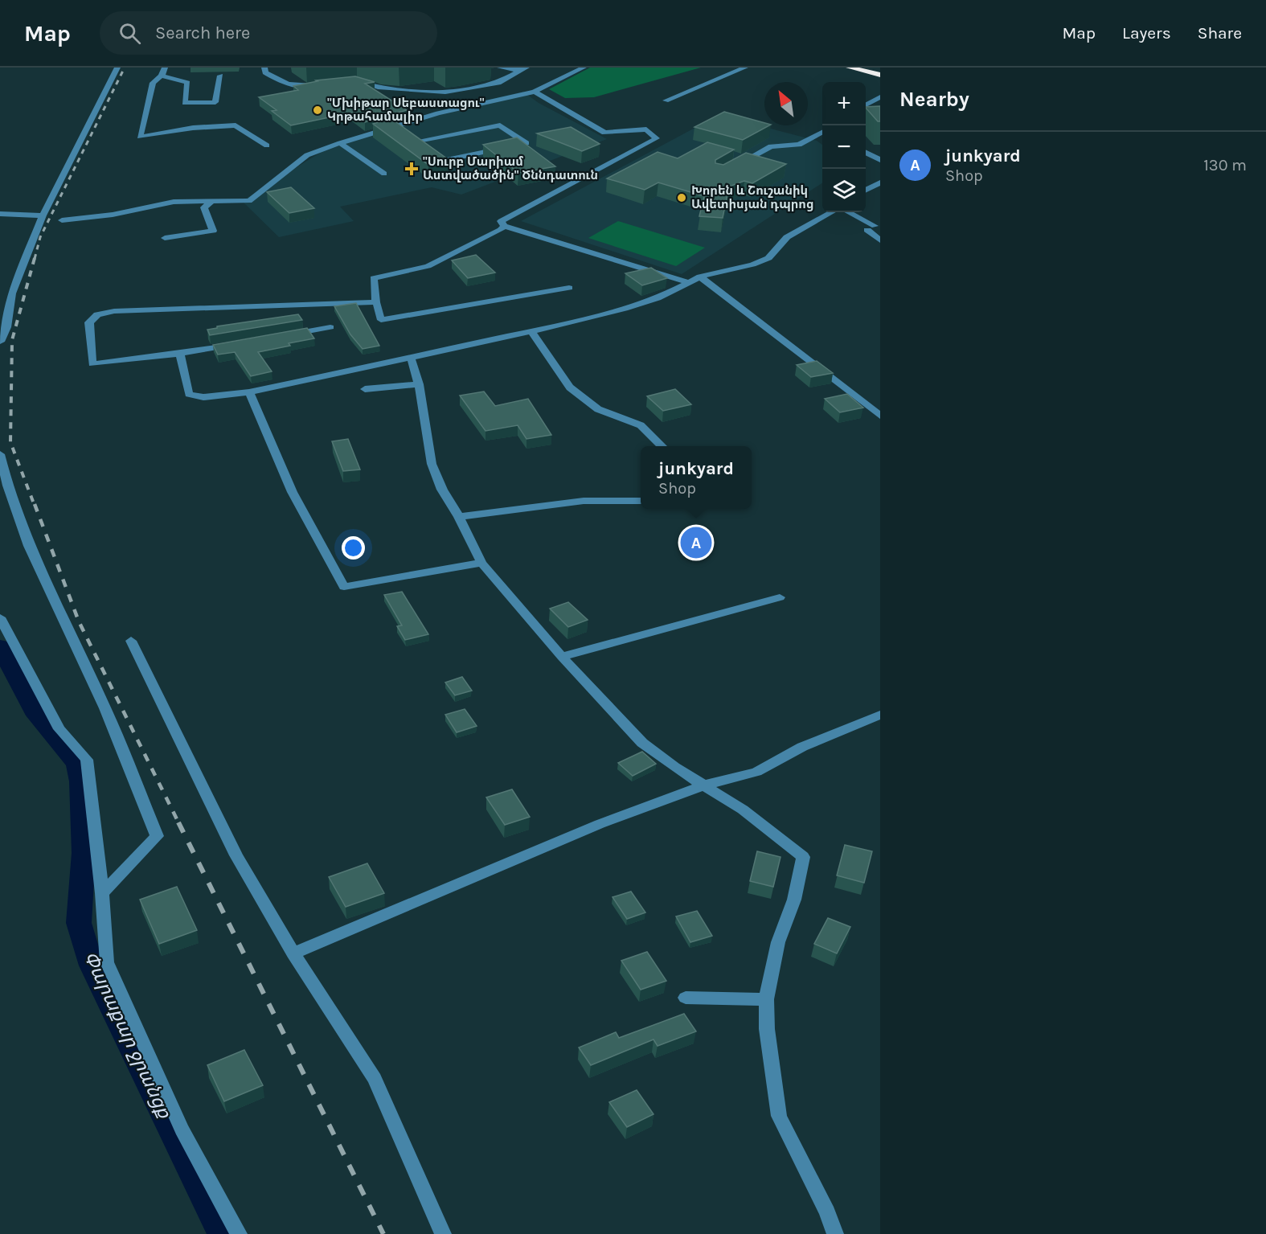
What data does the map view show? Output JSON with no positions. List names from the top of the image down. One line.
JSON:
{"water":["Փարաքար ջրանցք"],"places":{"other":["\"Մխիթար Սեբաստացու\" Կրթահամալիր","Խորեն և Շուշանիկ Ավետիսյան դպրոց"],"health":["\"Սուրբ Մարիամ Աստվածածին\" Ծննդատուն"]},"north":"top left","page":{"header":"Map","search":"Search here","nav":["Map","Layers","Share"],"heading":"Nearby","map_buttons":["+","−"],"list":[{"mark":"A","name":"junkyard","note":"Shop","value":"130 m"}],"popup":["junkyard","Shop"],"pins":"A"}}
